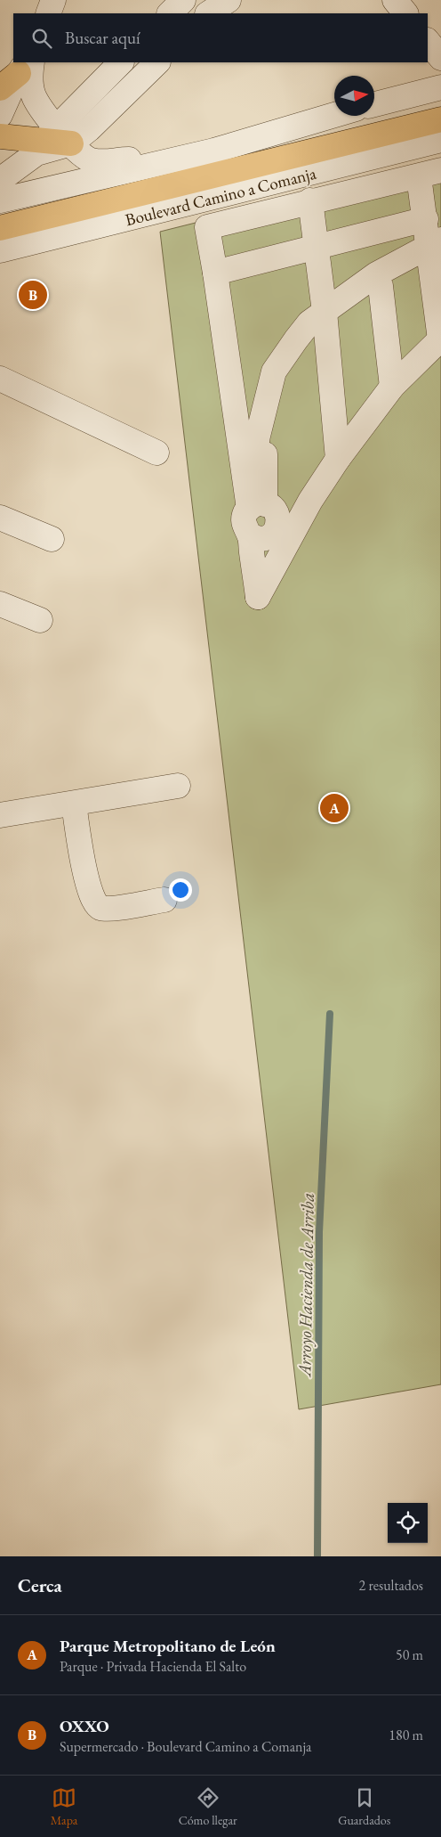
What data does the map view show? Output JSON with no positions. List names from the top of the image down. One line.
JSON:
{"streets":{"street":["Boulevard Camino a Comanja"]},"water":["Arroyo Hacienda de Arriba"],"north":"right","page":{"search":"Buscar aquí","pins":["B","A"],"heading":["Cerca","2 resultados"],"list":[{"mark":"A","name":"Parque Metropolitano de León","note":"Parque · Privada Hacienda El Salto","value":"50 m"},{"mark":"B","name":"OXXO","note":"Supermercado · Boulevard Camino a Comanja","value":"180 m"}],"nav":["Mapa","Cómo llegar","Guardados"]}}
